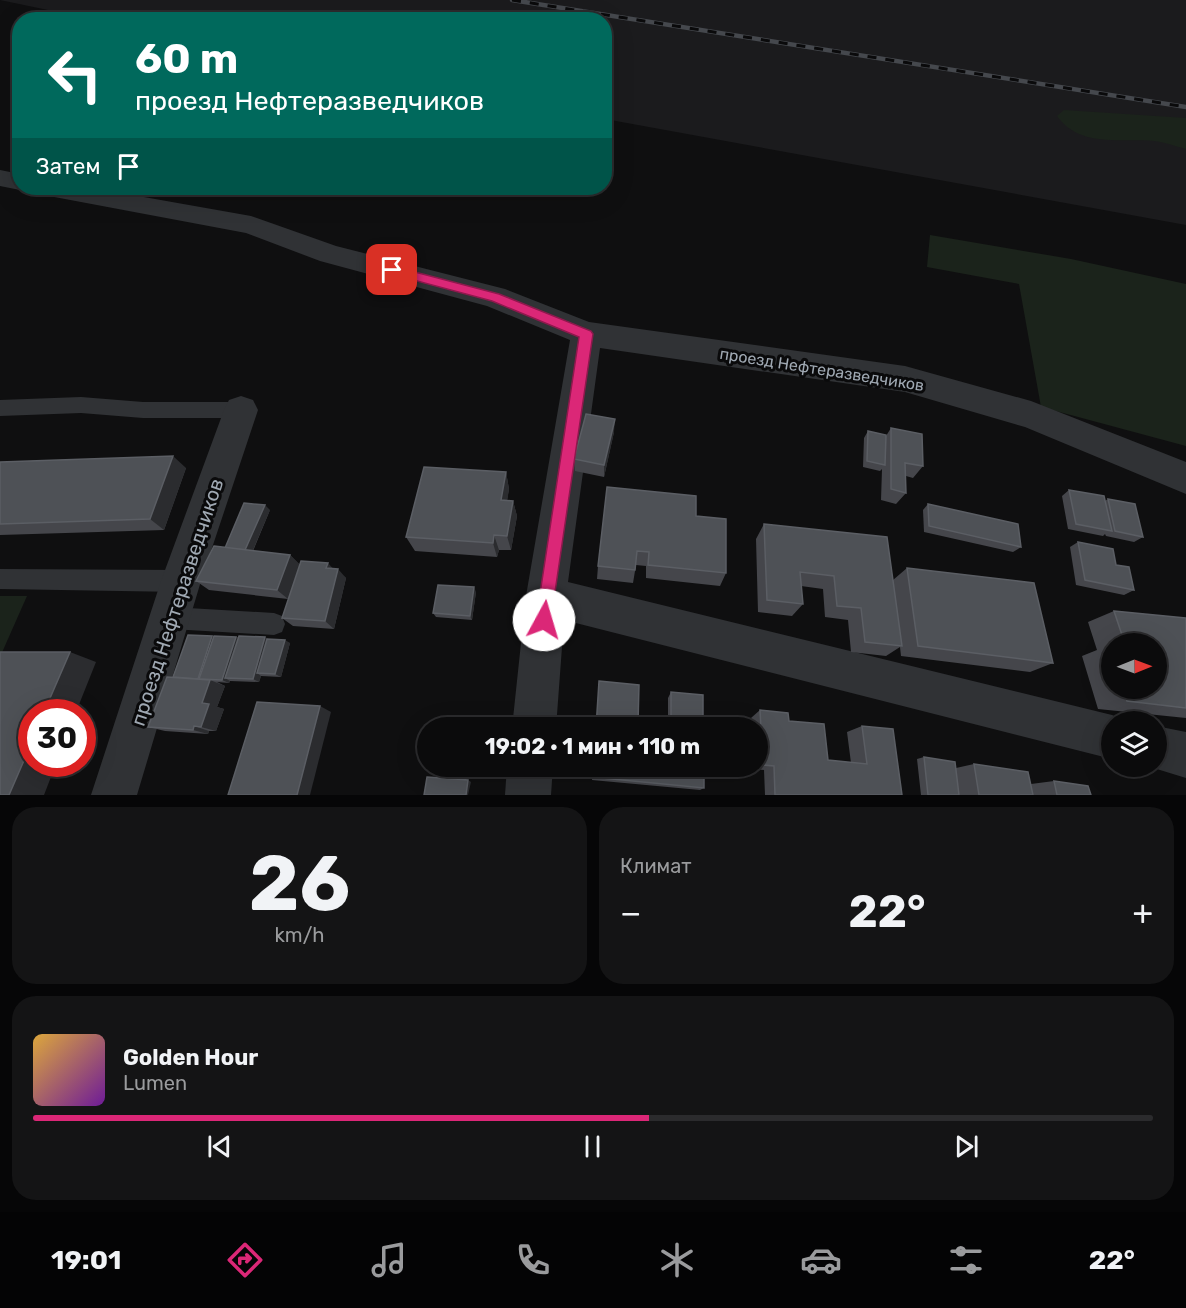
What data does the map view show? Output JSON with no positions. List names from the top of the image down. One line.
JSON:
{"streets":{"street":["проезд Нефтеразведчиков"]},"north":"right","page":{"turn":["60 m","проезд Нефтеразведчиков"],"then":"Затем","limit":"30","trip":"19:02 · 1 мин · 110 m","tile":[["26","km/h"],"Климат"],"heat":["−","22°","+"],"song":["Golden Hour","Lumen"],"tabs":["19:01","22°"]}}
